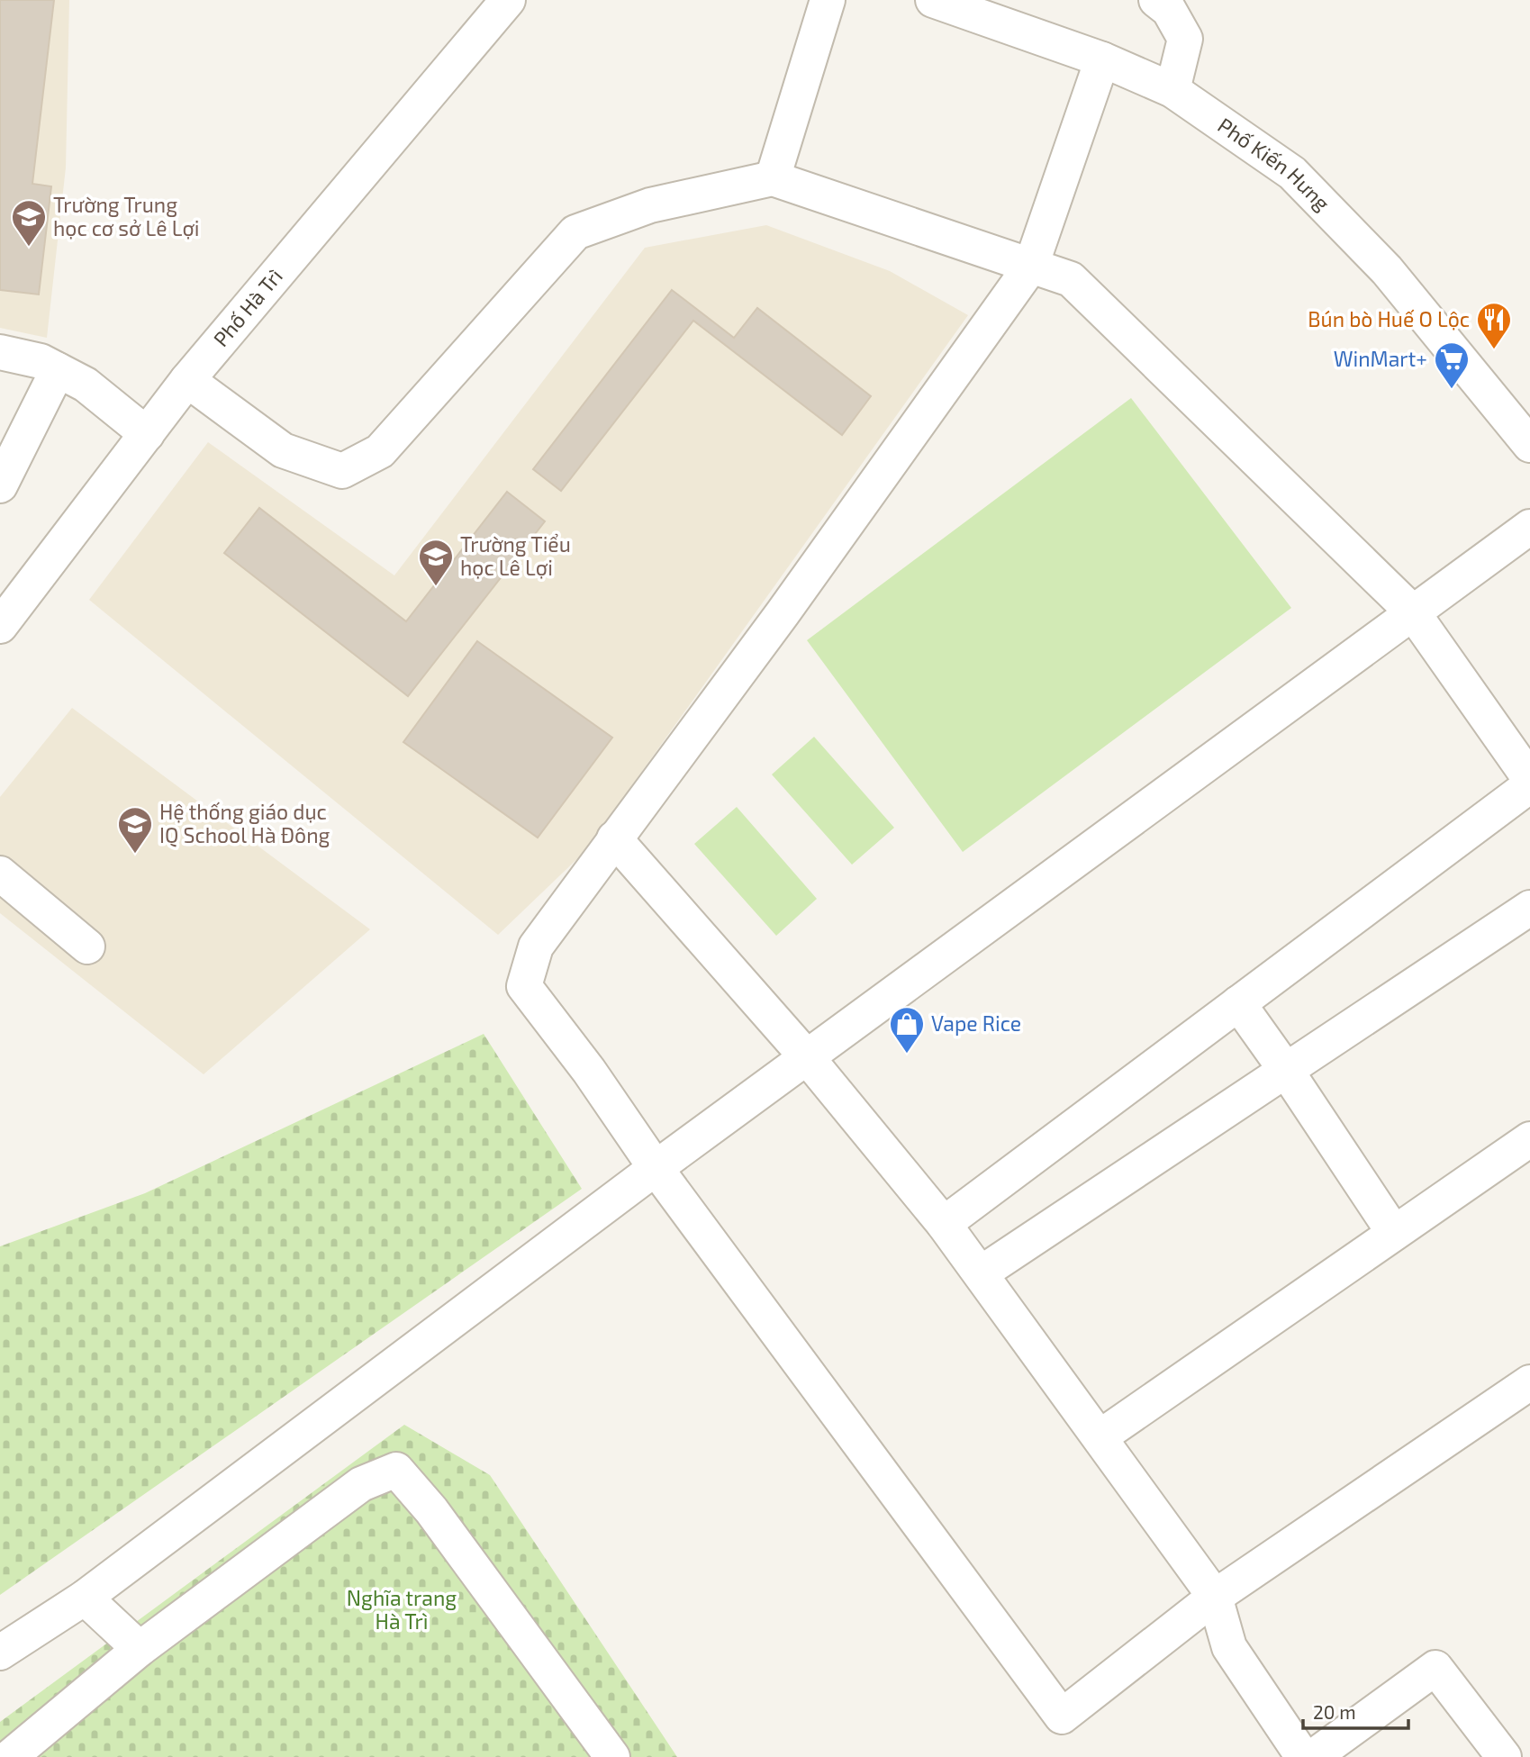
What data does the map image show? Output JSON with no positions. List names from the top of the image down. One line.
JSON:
{"streets":{"street":["Phố Kiến Hưng","Phố Hà Trì"]},"parks":["Nghĩa trang Hà Trì"],"places":{"school or university":["Trường Trung học cơ sở Lê Lợi","Trường Tiểu học Lê Lợi","Hệ thống giáo dục IQ School Hà Đông"],"restaurant":["Bún bò Huế O Lộc"],"supermarket":["WinMart+"],"shop":["Vape Rice"]},"scale_bar":"20 m"}
